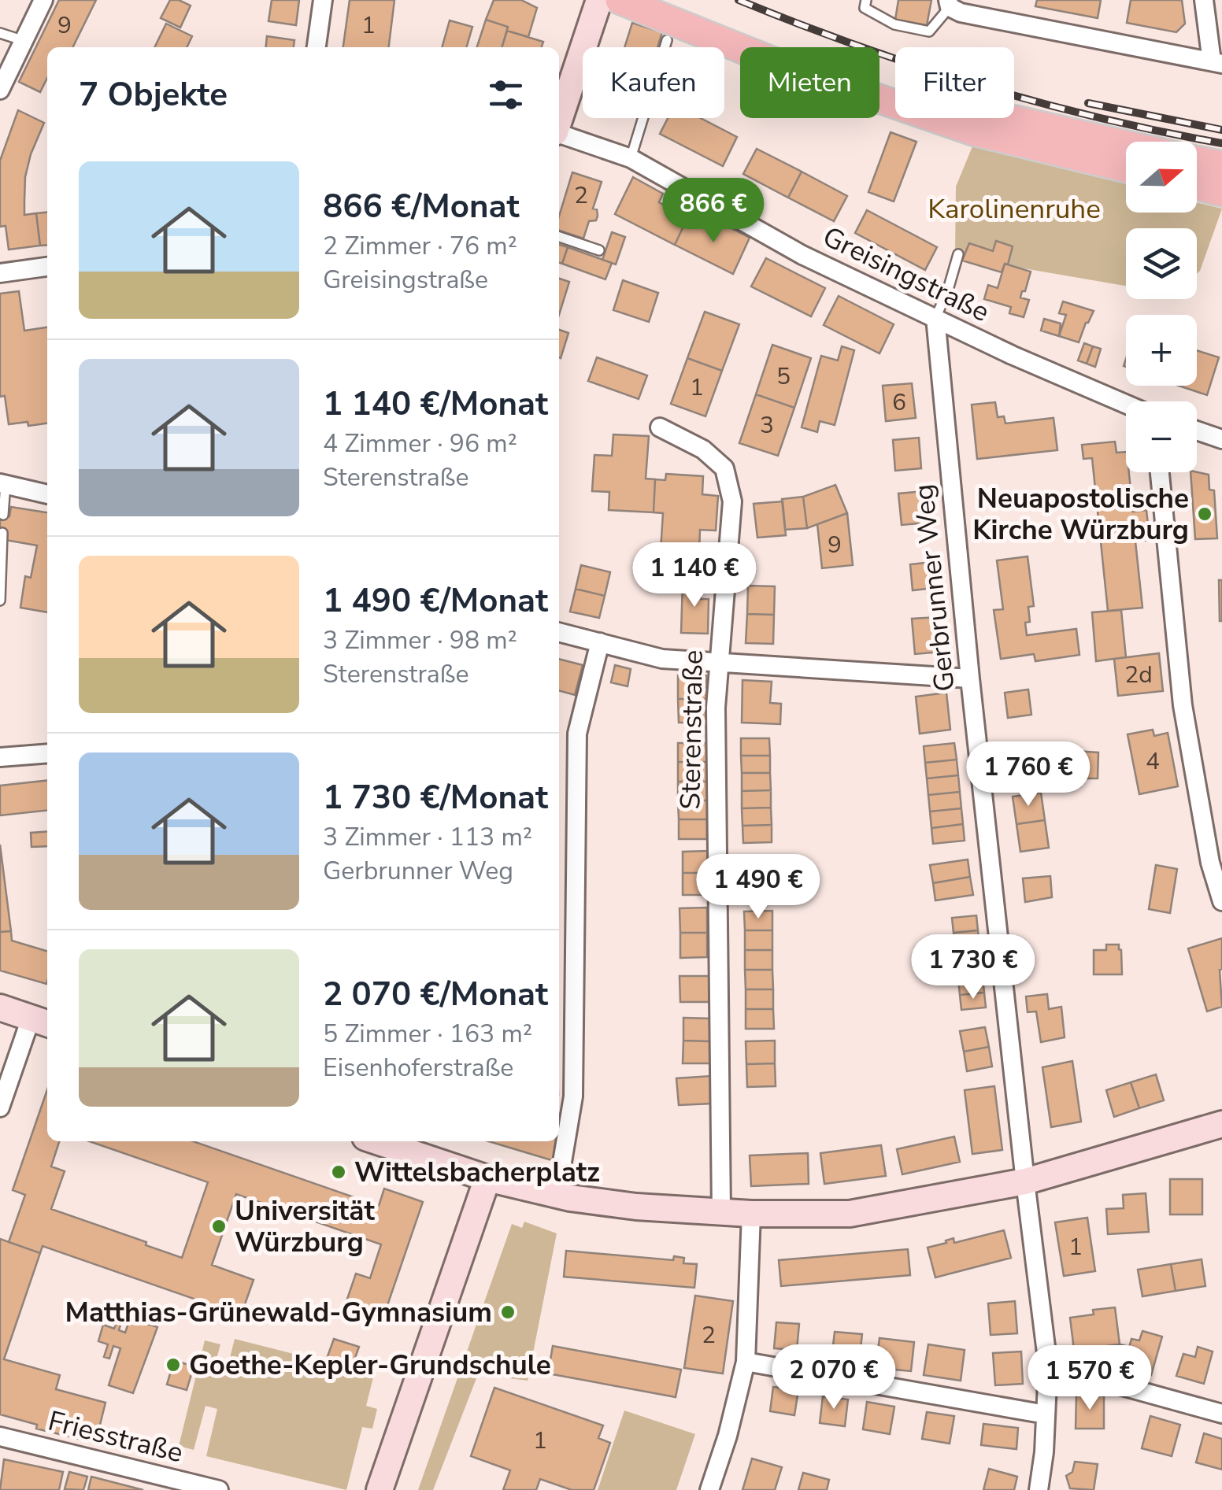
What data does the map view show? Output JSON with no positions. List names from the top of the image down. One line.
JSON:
{"streets":{"street":["Greisingstraße","Gerbrunner Weg","Sterenstraße","Friesstraße"]},"crossings":[["Greisingstraße","Gerbrunner Weg"]],"parks":["Karolinenruhe"],"places":["Neuapostolische Kirche Würzburg","Wittelsbacherplatz","Universität Würzburg","Matthias-Grünewald-Gymnasium","Goethe-Kepler-Grundschule"],"house_numbers":["9","1","2","5","1","6","3","9","2d","4","1","2","1"],"north":"right","page":{"chip":["Kaufen","Mieten","Filter"],"heading":"7 Objekte","map_buttons":["+","−"],"list":[{"name":"866 €/Monat","note":"2 Zimmer · 76 m² · Greisingstraße"},{"name":"1 140 €/Monat","note":"4 Zimmer · 96 m² · Sterenstraße"},{"name":"1 490 €/Monat","note":"3 Zimmer · 98 m² · Sterenstraße"},{"name":"1 730 €/Monat","note":"3 Zimmer · 113 m² · Gerbrunner Weg"},{"name":"2 070 €/Monat","note":"5 Zimmer · 163 m² · Eisenhoferstraße"}],"price":["866 €","1 140 €","1 760 €","1 490 €","1 730 €","2 070 €","1 570 €"]}}
